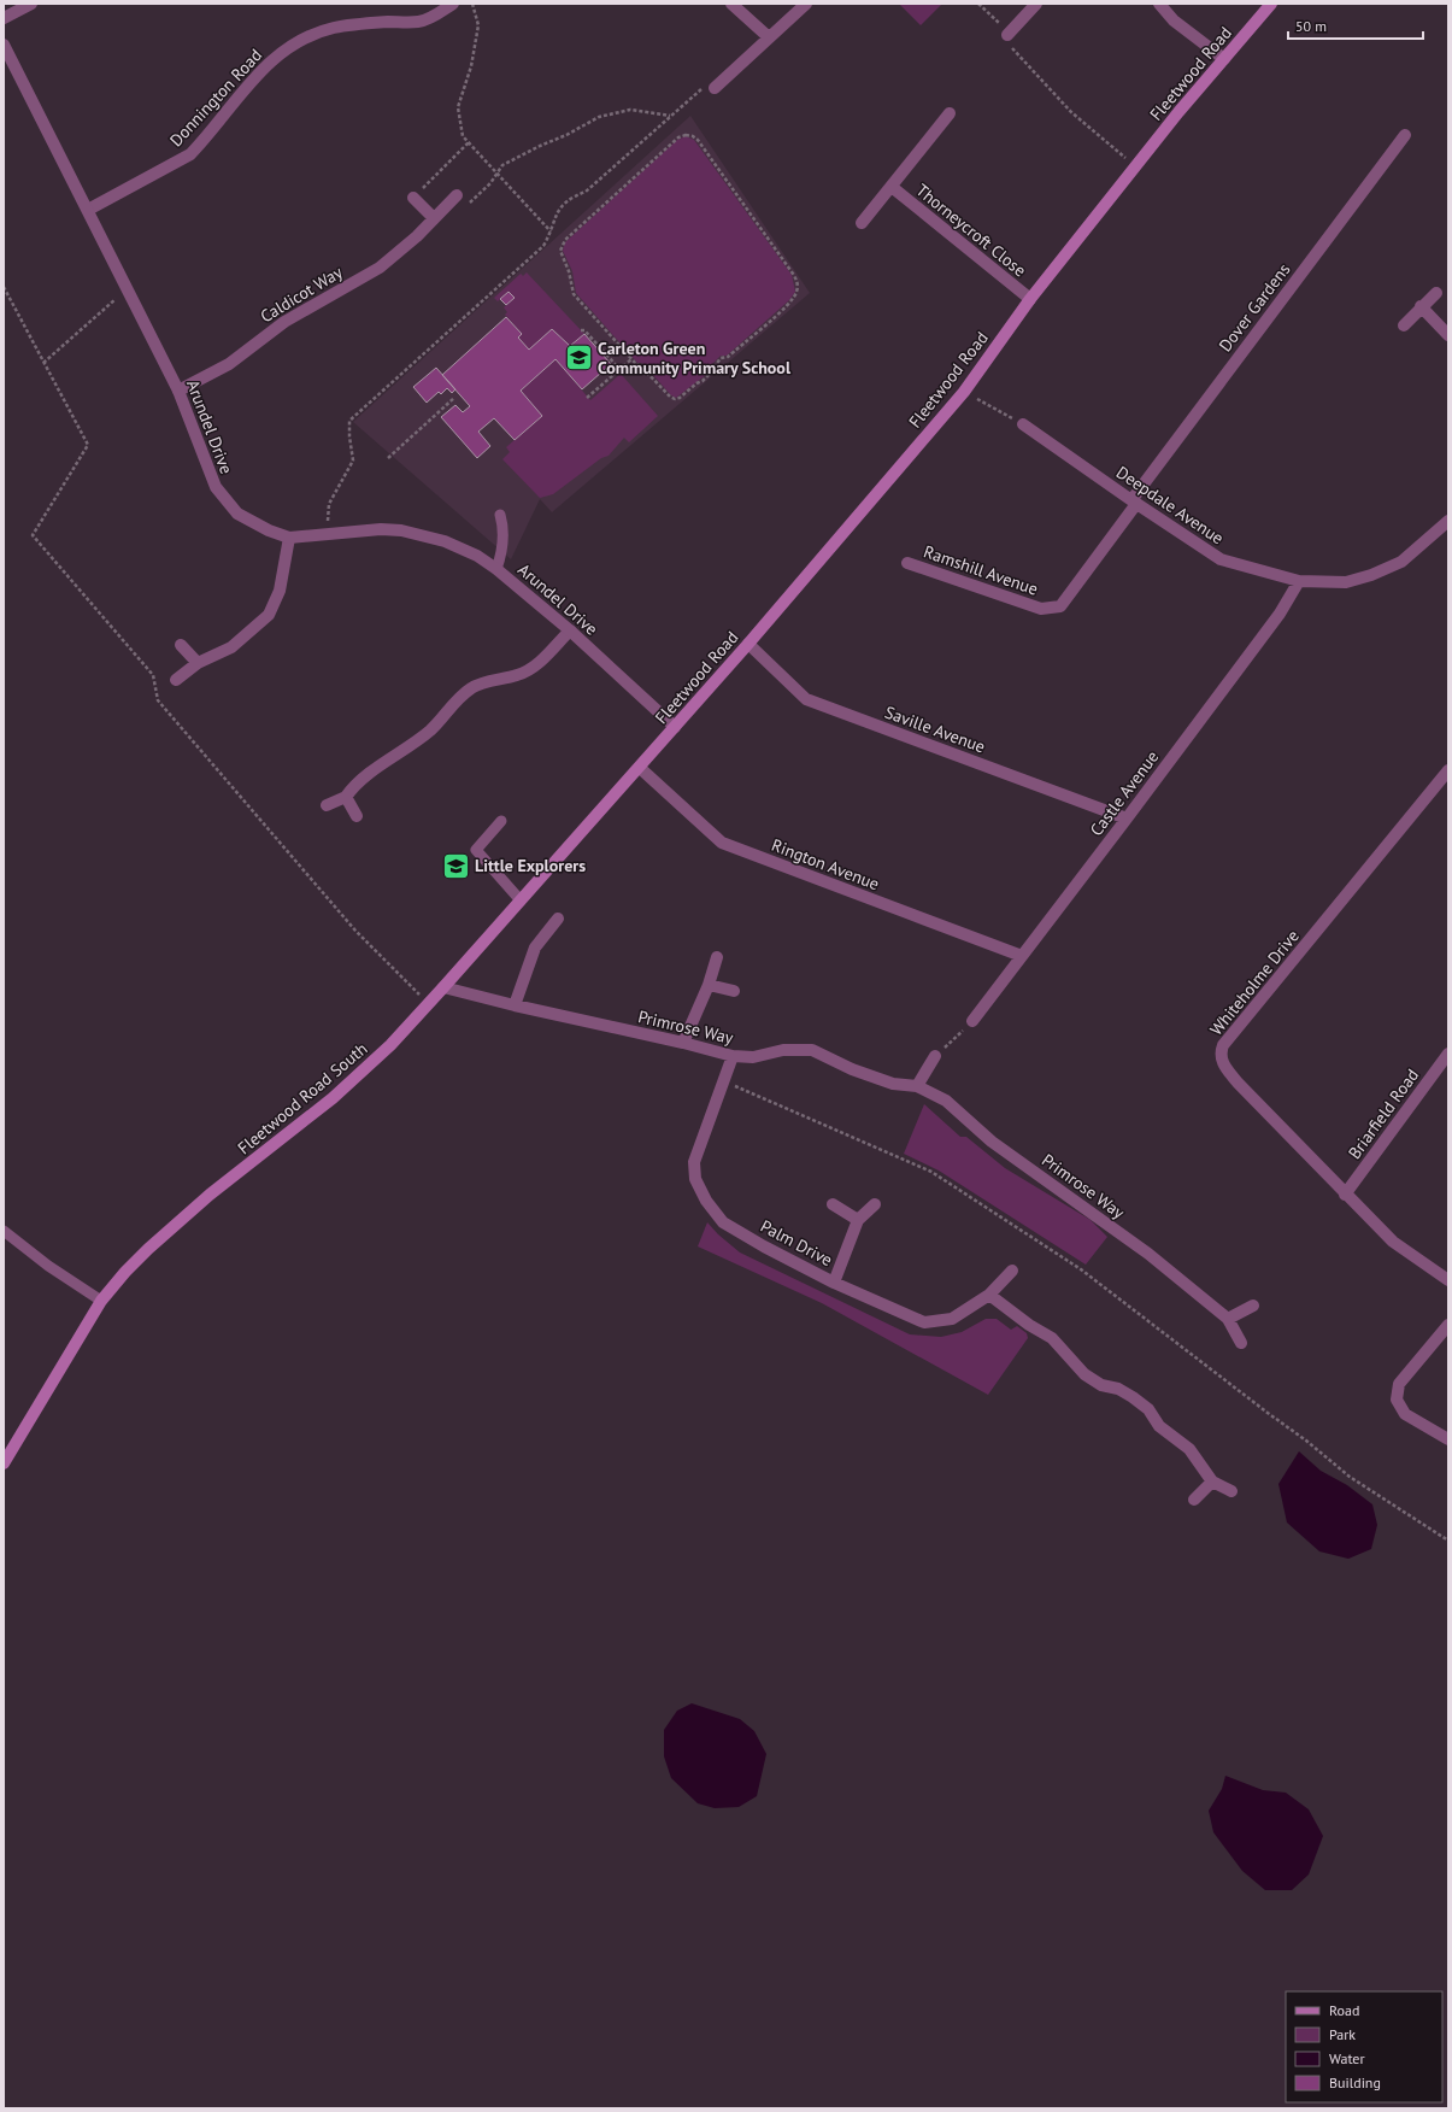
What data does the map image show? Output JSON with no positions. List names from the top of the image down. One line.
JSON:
{"streets":{"main road":["Fleetwood Road","Fleetwood Road South"],"street":["Donnington Road","Thorneycroft Close","Caldicot Way","Dover Gardens","Arundel Drive","Deepdale Avenue","Ramshill Avenue","Saville Avenue","Castle Avenue","Rington Avenue","Whiteholme Drive","Primrose Way","Briarfield Road","Palm Drive"]},"crossings":[["Fleetwood Road","Thorneycroft Close"],["Fleetwood Road","Arundel Drive"],["Fleetwood Road","Saville Avenue"],["Fleetwood Road","Rington Avenue"],["Fleetwood Road","Fleetwood Road South"],["Donnington Road","Arundel Drive"],["Caldicot Way","Arundel Drive"],["Dover Gardens","Deepdale Avenue"],["Dover Gardens","Ramshill Avenue"],["Deepdale Avenue","Ramshill Avenue"],["Deepdale Avenue","Castle Avenue"],["Saville Avenue","Castle Avenue"],["Castle Avenue","Rington Avenue"],["Rington Avenue","Fleetwood Road South"],["Whiteholme Drive","Briarfield Road"],["Primrose Way","Fleetwood Road South"],["Primrose Way","Palm Drive"]],"places":{"school or university":["Carleton Green Community Primary School","Little Explorers"]},"legend":["Road","Park","Water","Building"],"scale_bar":"50 m"}
